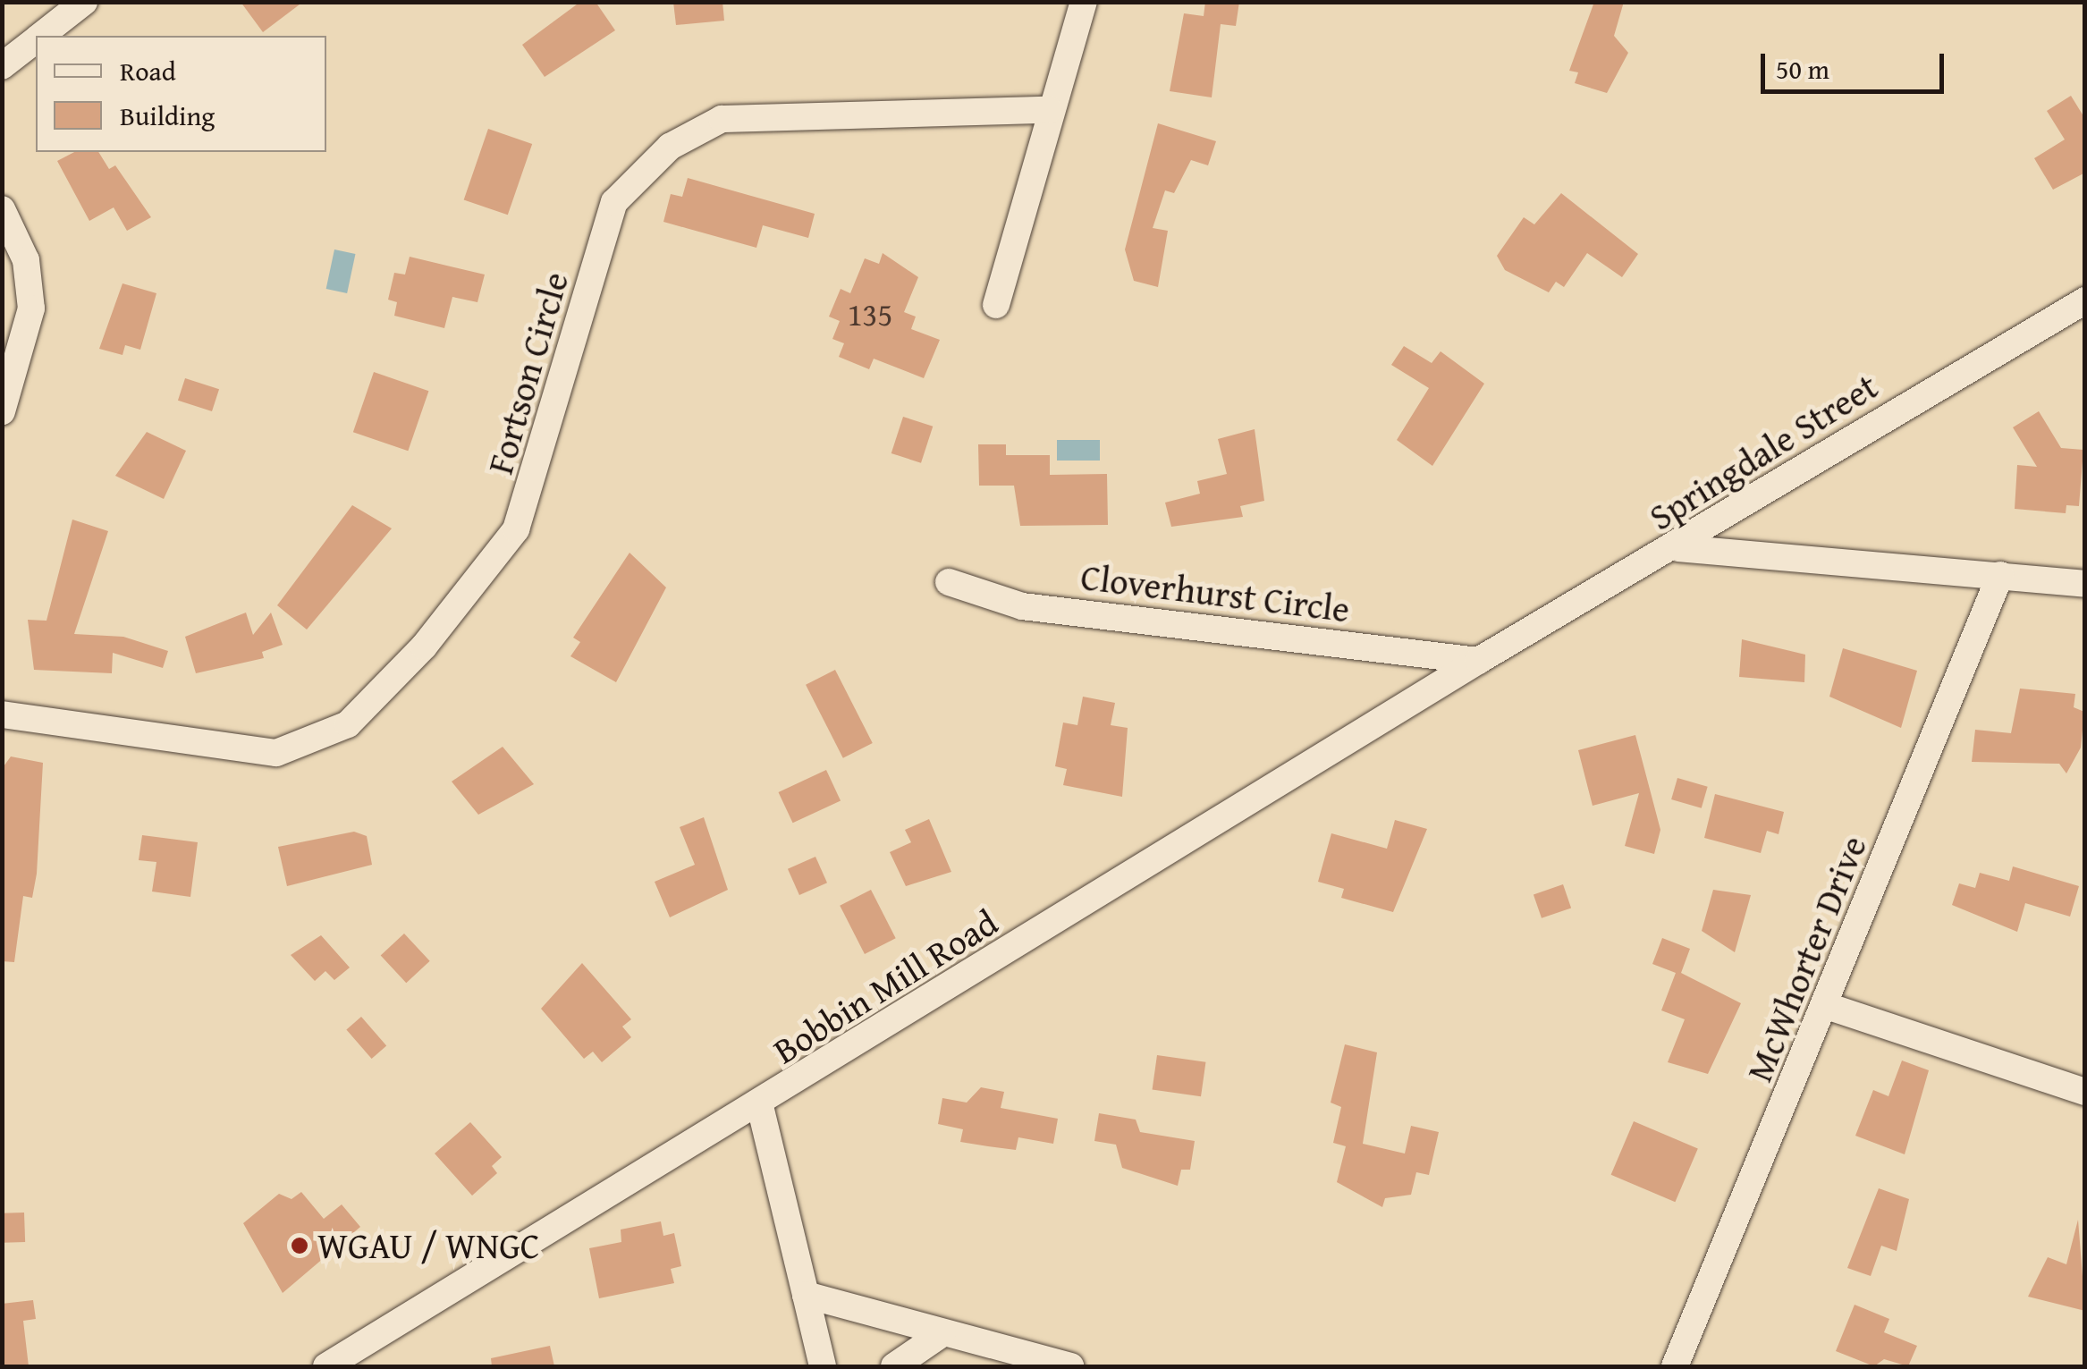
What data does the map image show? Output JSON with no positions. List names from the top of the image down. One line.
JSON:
{"streets":{"street":["Fortson Circle","Springdale Street","Cloverhurst Circle","McWhorter Drive","Bobbin Mill Road"]},"crossings":[["Springdale Street","Cloverhurst Circle"],["Springdale Street","Bobbin Mill Road"],["Cloverhurst Circle","Bobbin Mill Road"]],"places":["WGAU / WNGC"],"house_numbers":["135"],"legend":["Road","Building"],"scale_bar":"50 m"}
